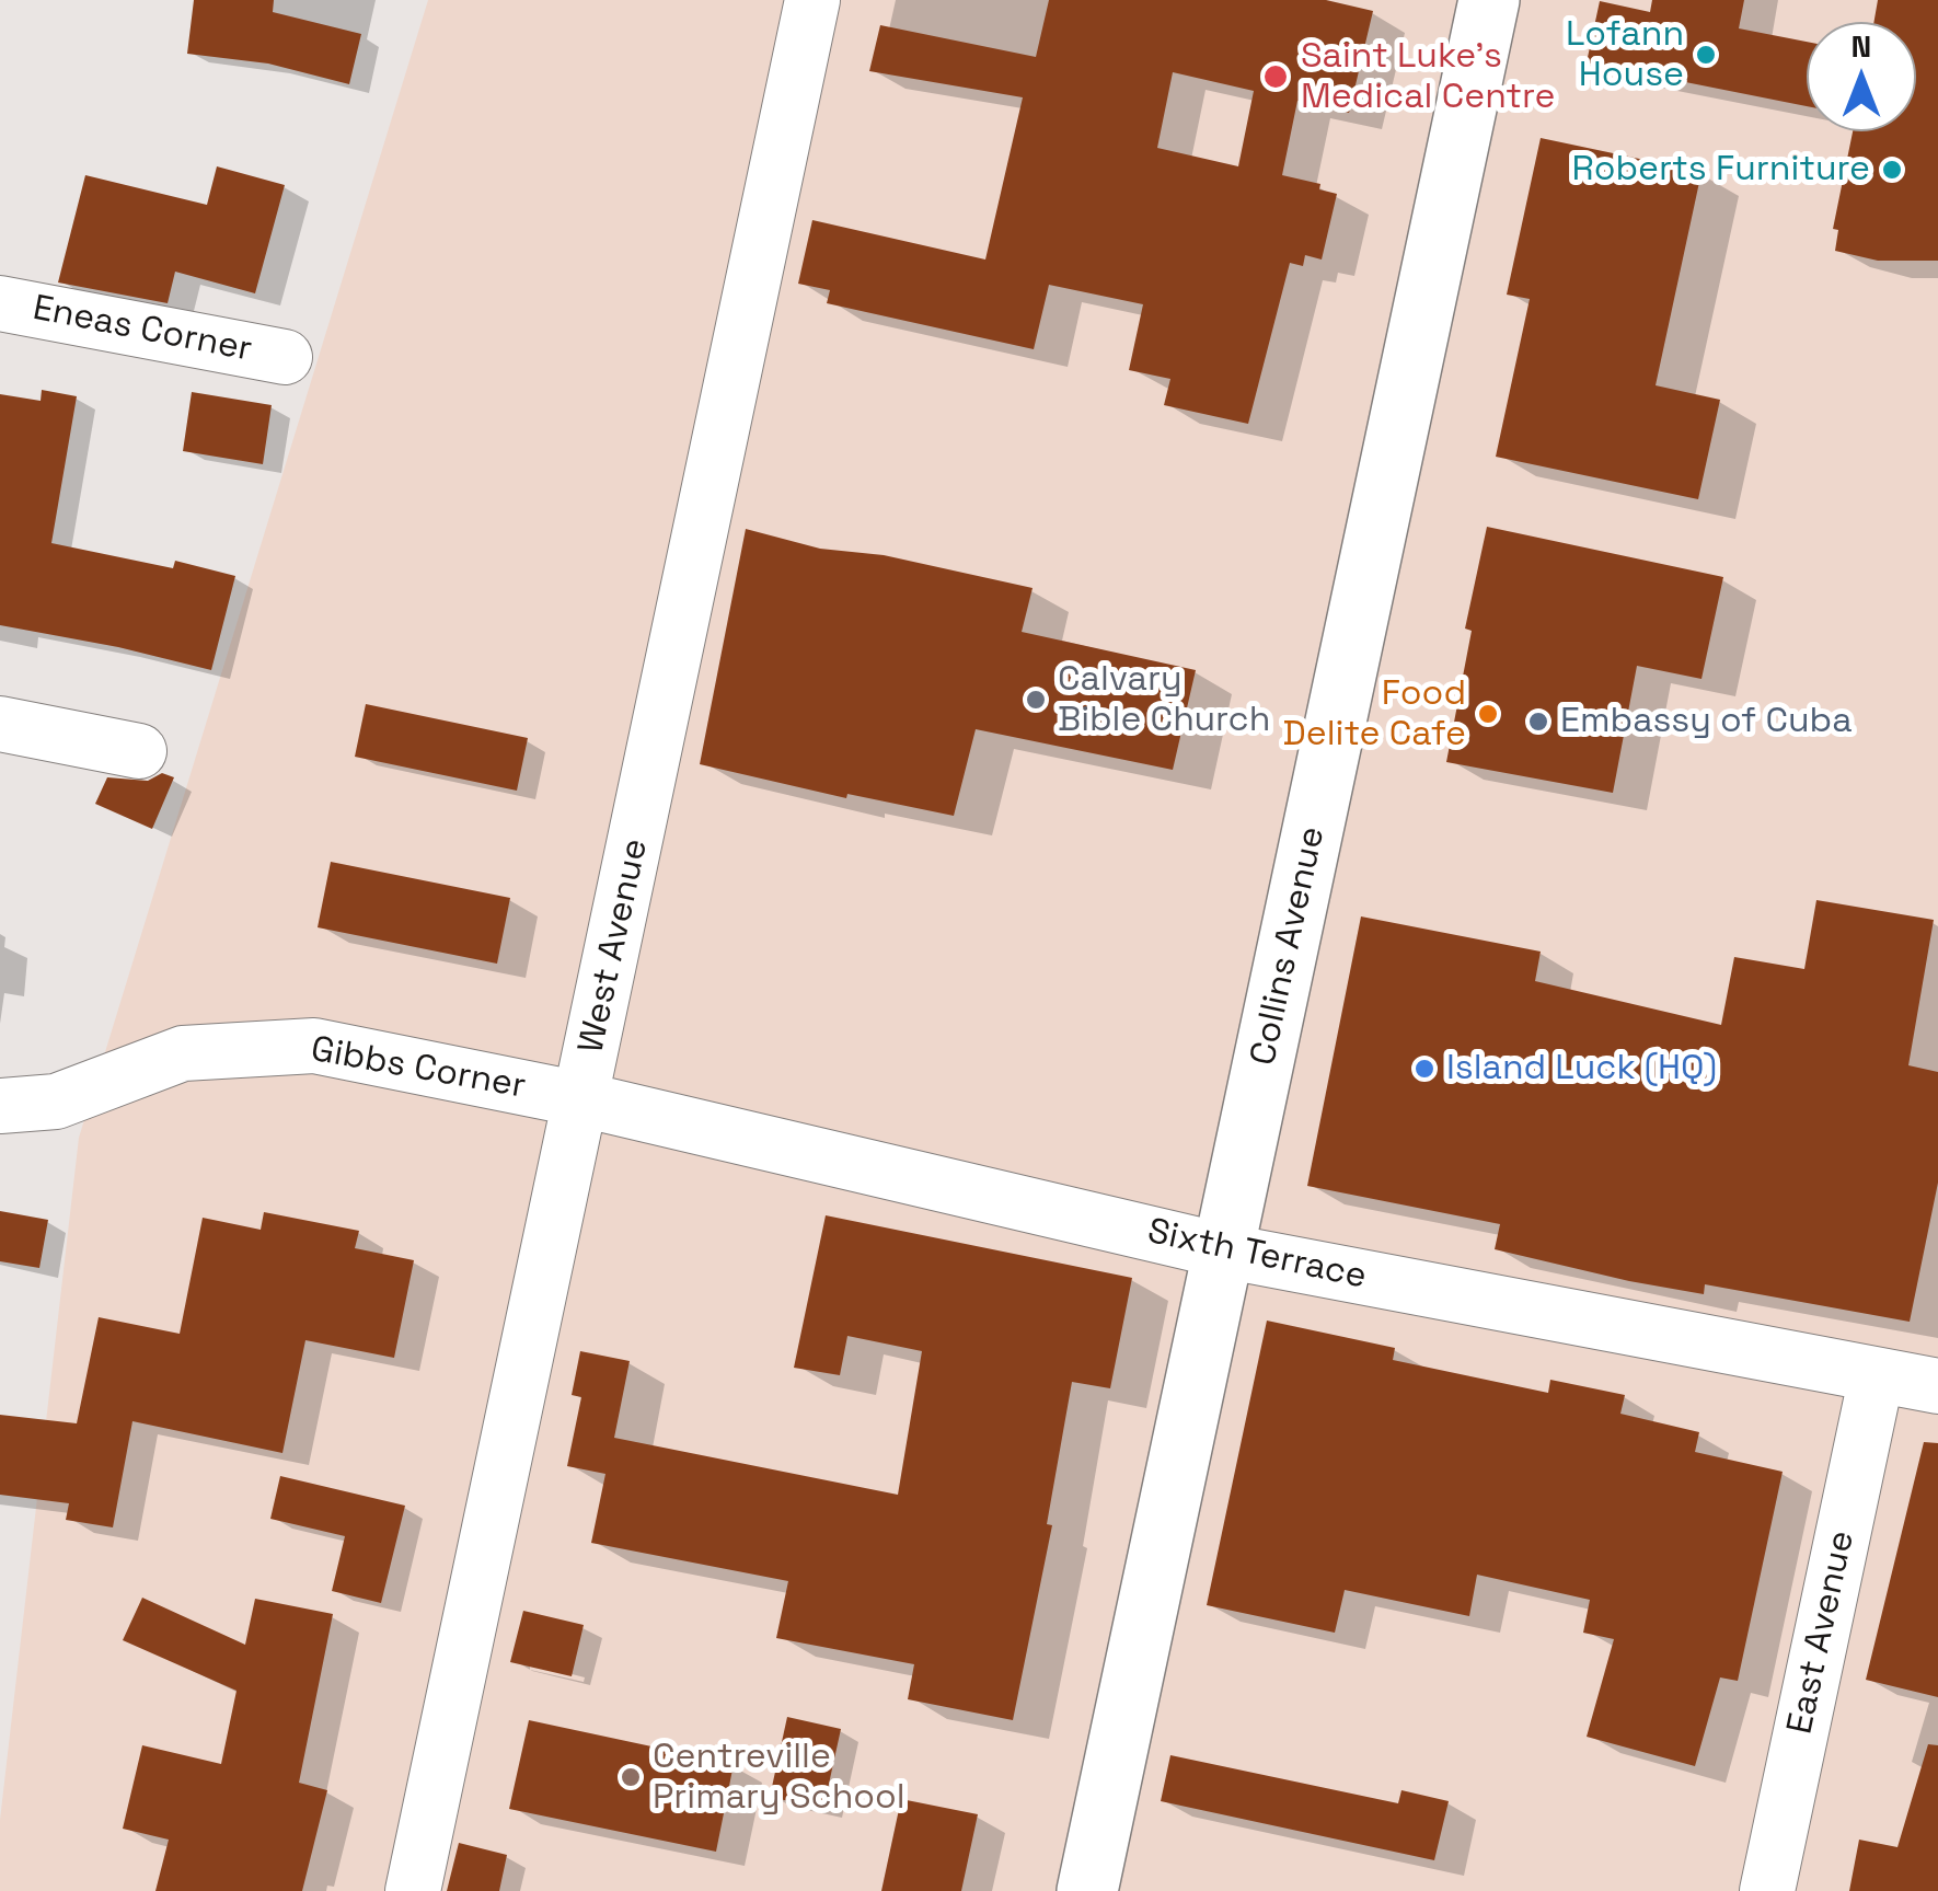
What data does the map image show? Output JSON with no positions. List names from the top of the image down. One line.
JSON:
{"streets":{"street":["Eneas Corner","West Avenue","Collins Avenue","Gibbs Corner","Sixth Terrace","East Avenue"]},"crossings":[["West Avenue","Gibbs Corner"],["West Avenue","Sixth Terrace"],["Collins Avenue","Sixth Terrace"],["Gibbs Corner","Sixth Terrace"],["Sixth Terrace","East Avenue"]],"places":["Lofann House","Saint Luke's Medical Centre","Roberts Furniture","Calvary Bible Church","Food Delite Cafe","Embassy of Cuba","Island Luck (HQ)","Centreville Primary School"],"north":"top"}
